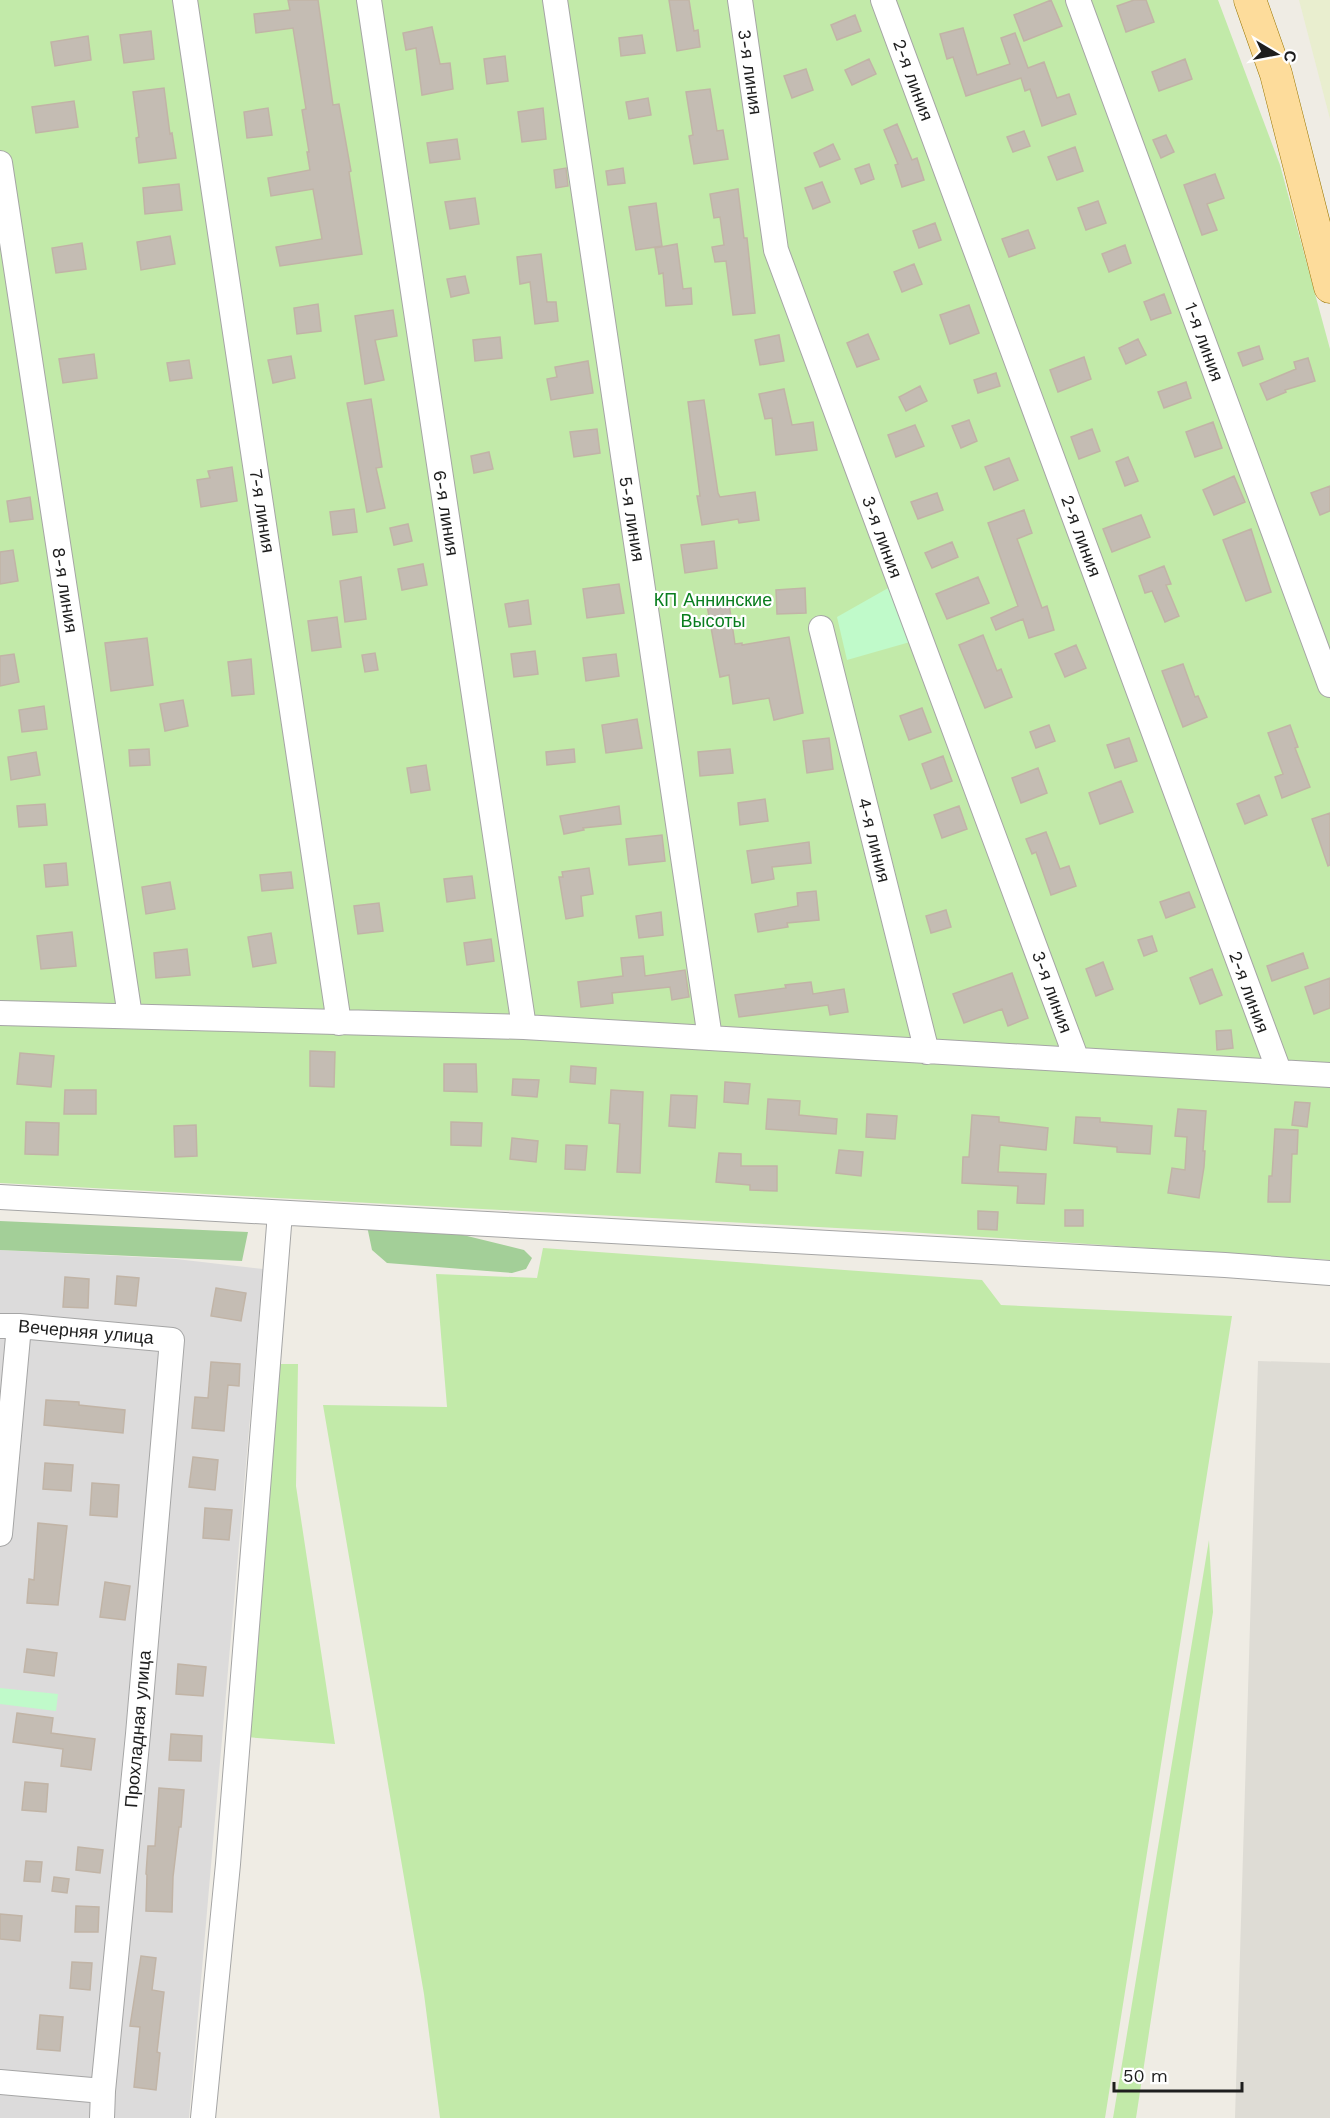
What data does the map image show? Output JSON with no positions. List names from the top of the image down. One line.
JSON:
{"streets":{"street":["3-я линия","2-я линия","1-я линия","7-я линия","6-я линия","5-я линия","8-я линия","4-я линия","Вечерняя улица","Прохладная улица"]},"crossings":[["Вечерняя улица","Прохладная улица"]],"parks":["КП Аннинские Высоты"],"scale_bar":"50 m","north":"right"}
